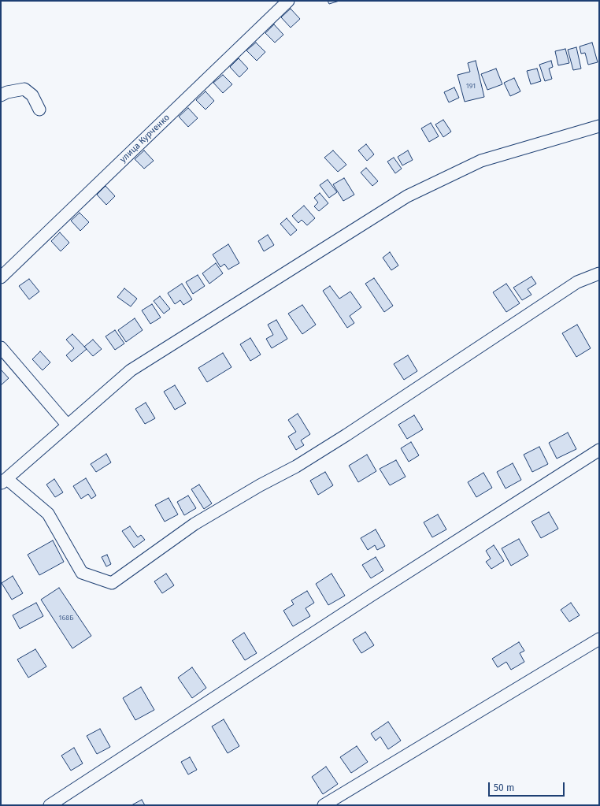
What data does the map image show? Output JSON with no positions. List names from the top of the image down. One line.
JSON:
{"streets":{"street":["улица Курченко"]},"house_numbers":["191","168Б"],"scale_bar":"50 m"}
